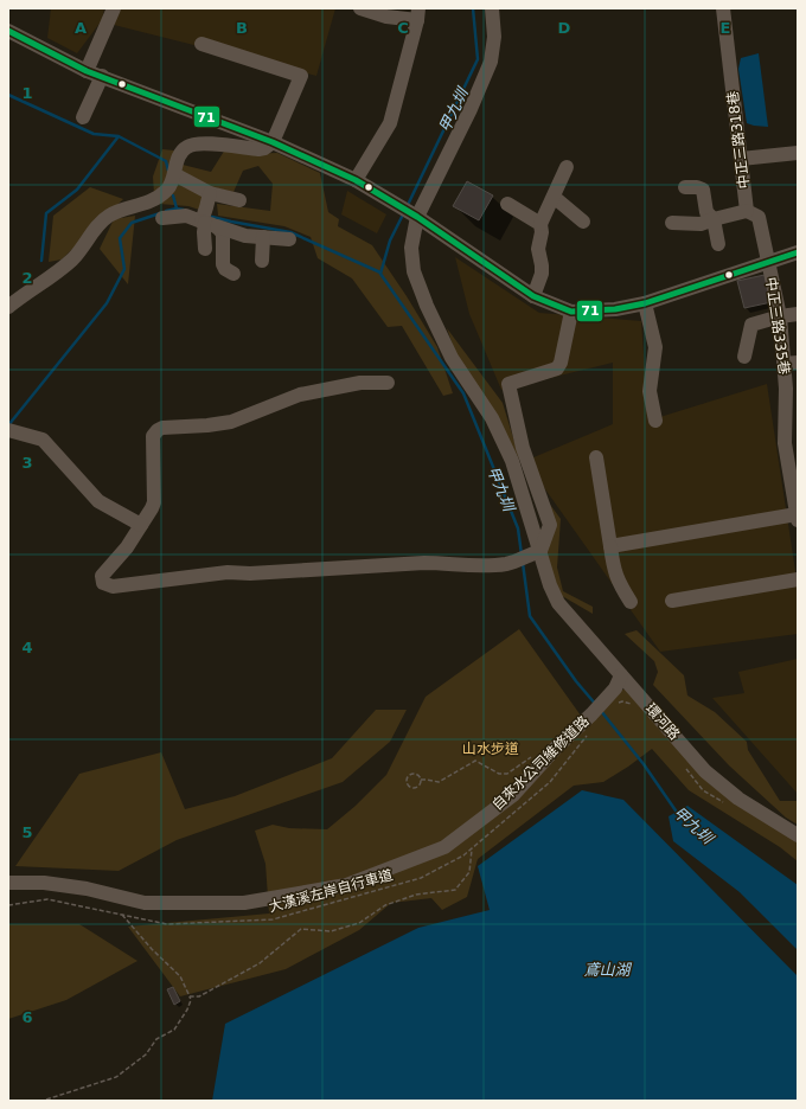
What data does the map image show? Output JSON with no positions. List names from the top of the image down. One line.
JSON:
{"streets":{"street":["中正三路318巷","中正三路335巷","環河路","自來水公司維修道路"],"path":["大漢溪左岸自行車道"]},"crossings":[["環河路","自來水公司維修道路"]],"water":["甲九圳","鳶山湖"],"parks":["山水步道"],"lines":["transit line 71"],"grid":{"columns":["A","B","C","D","E"],"rows":["1","2","3","4","5","6"]}}
